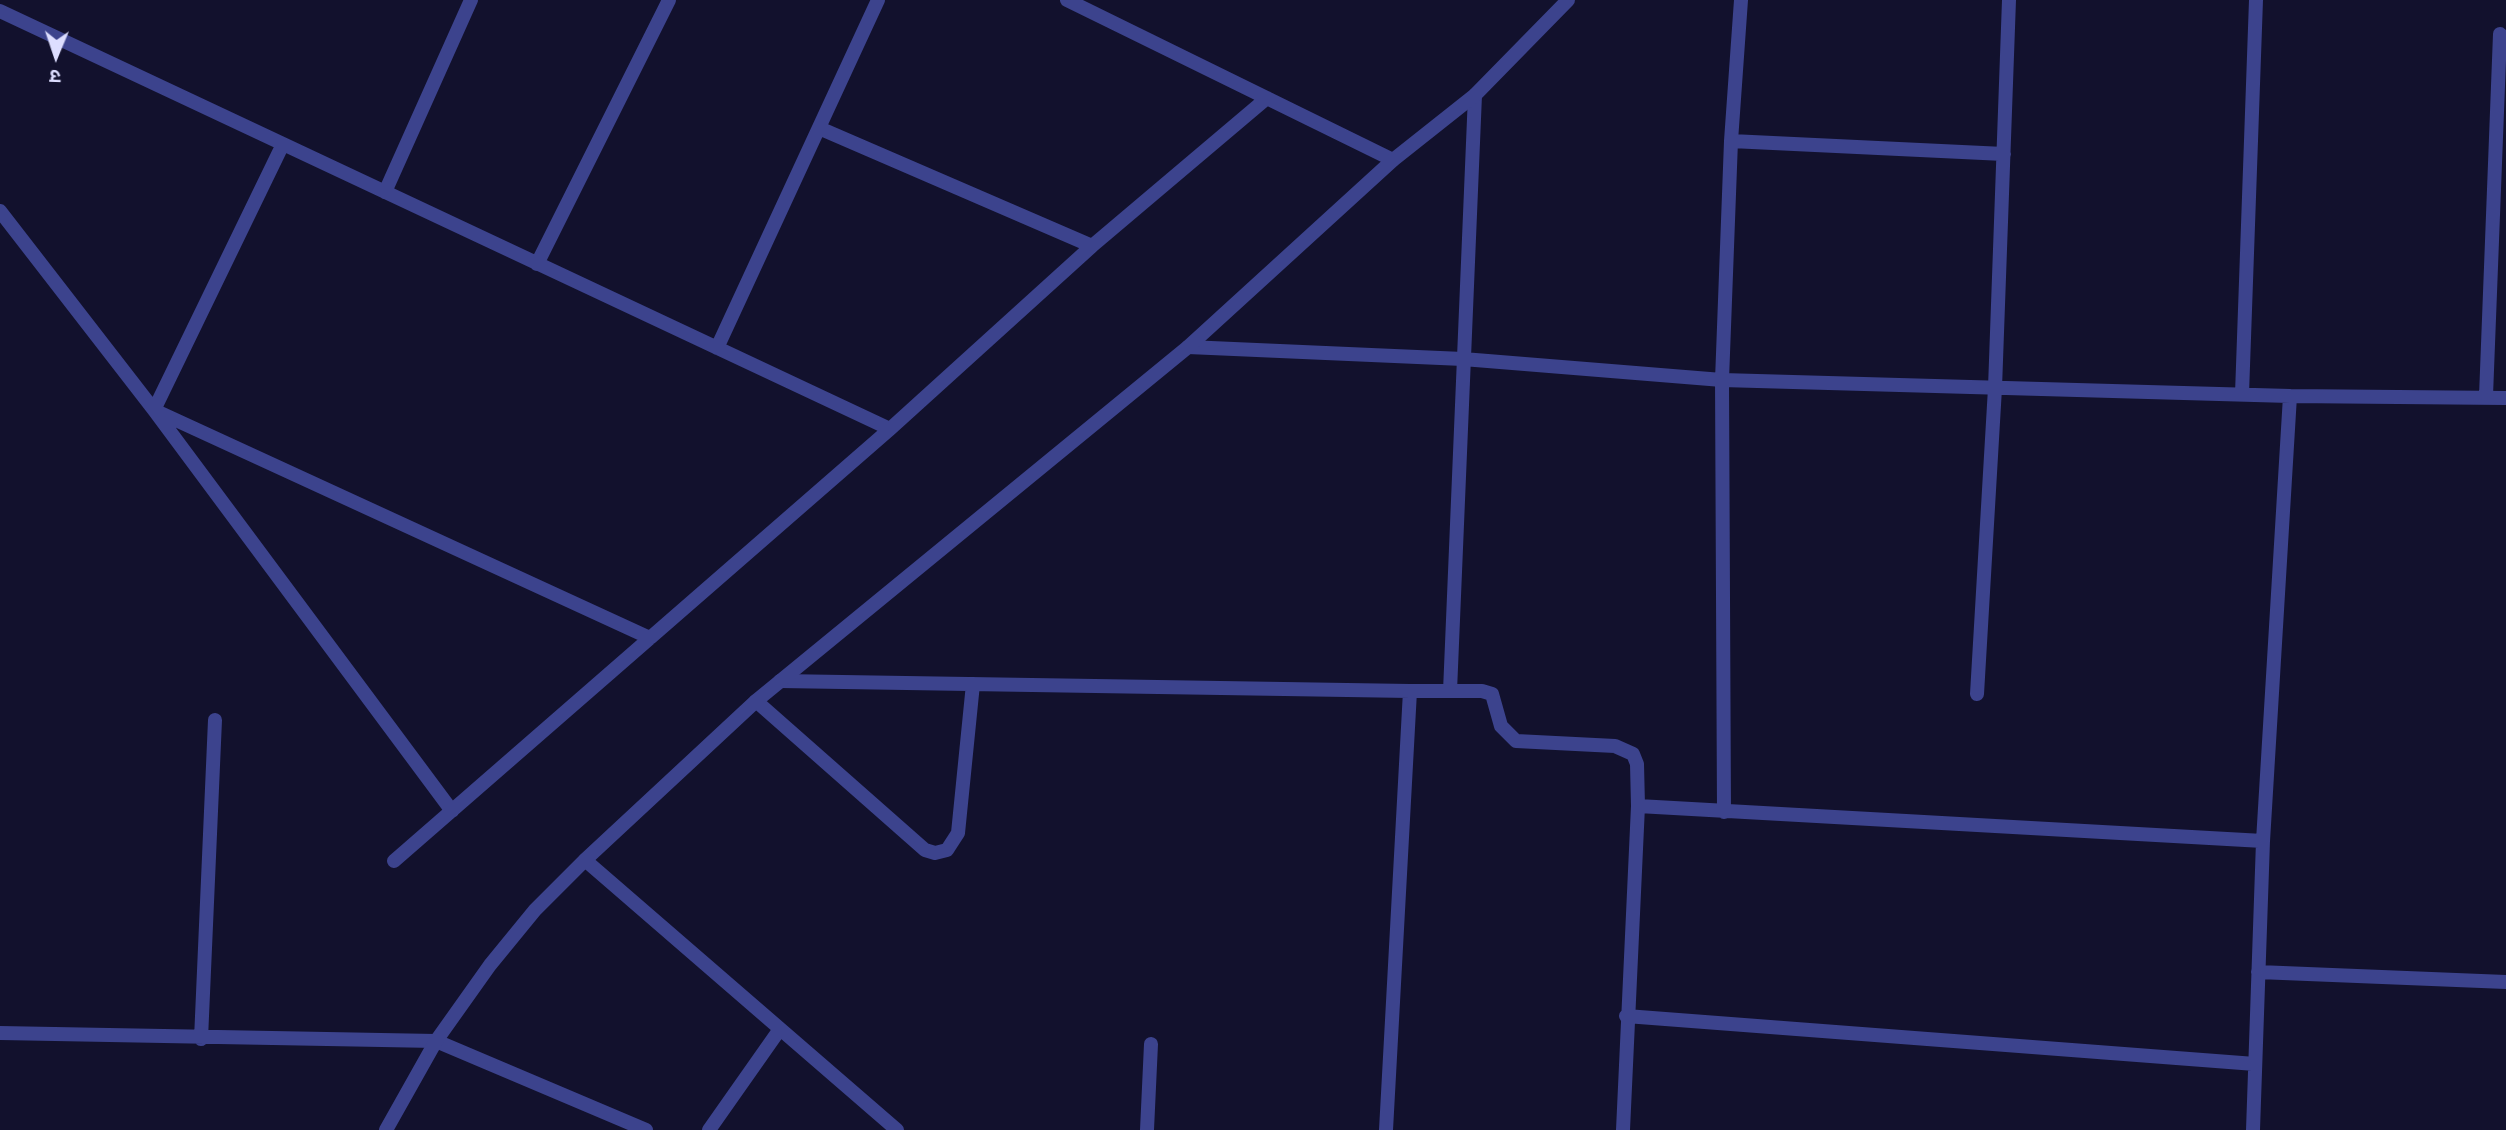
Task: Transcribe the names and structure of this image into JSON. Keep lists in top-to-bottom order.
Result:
{
  "north": "bottom"
}
